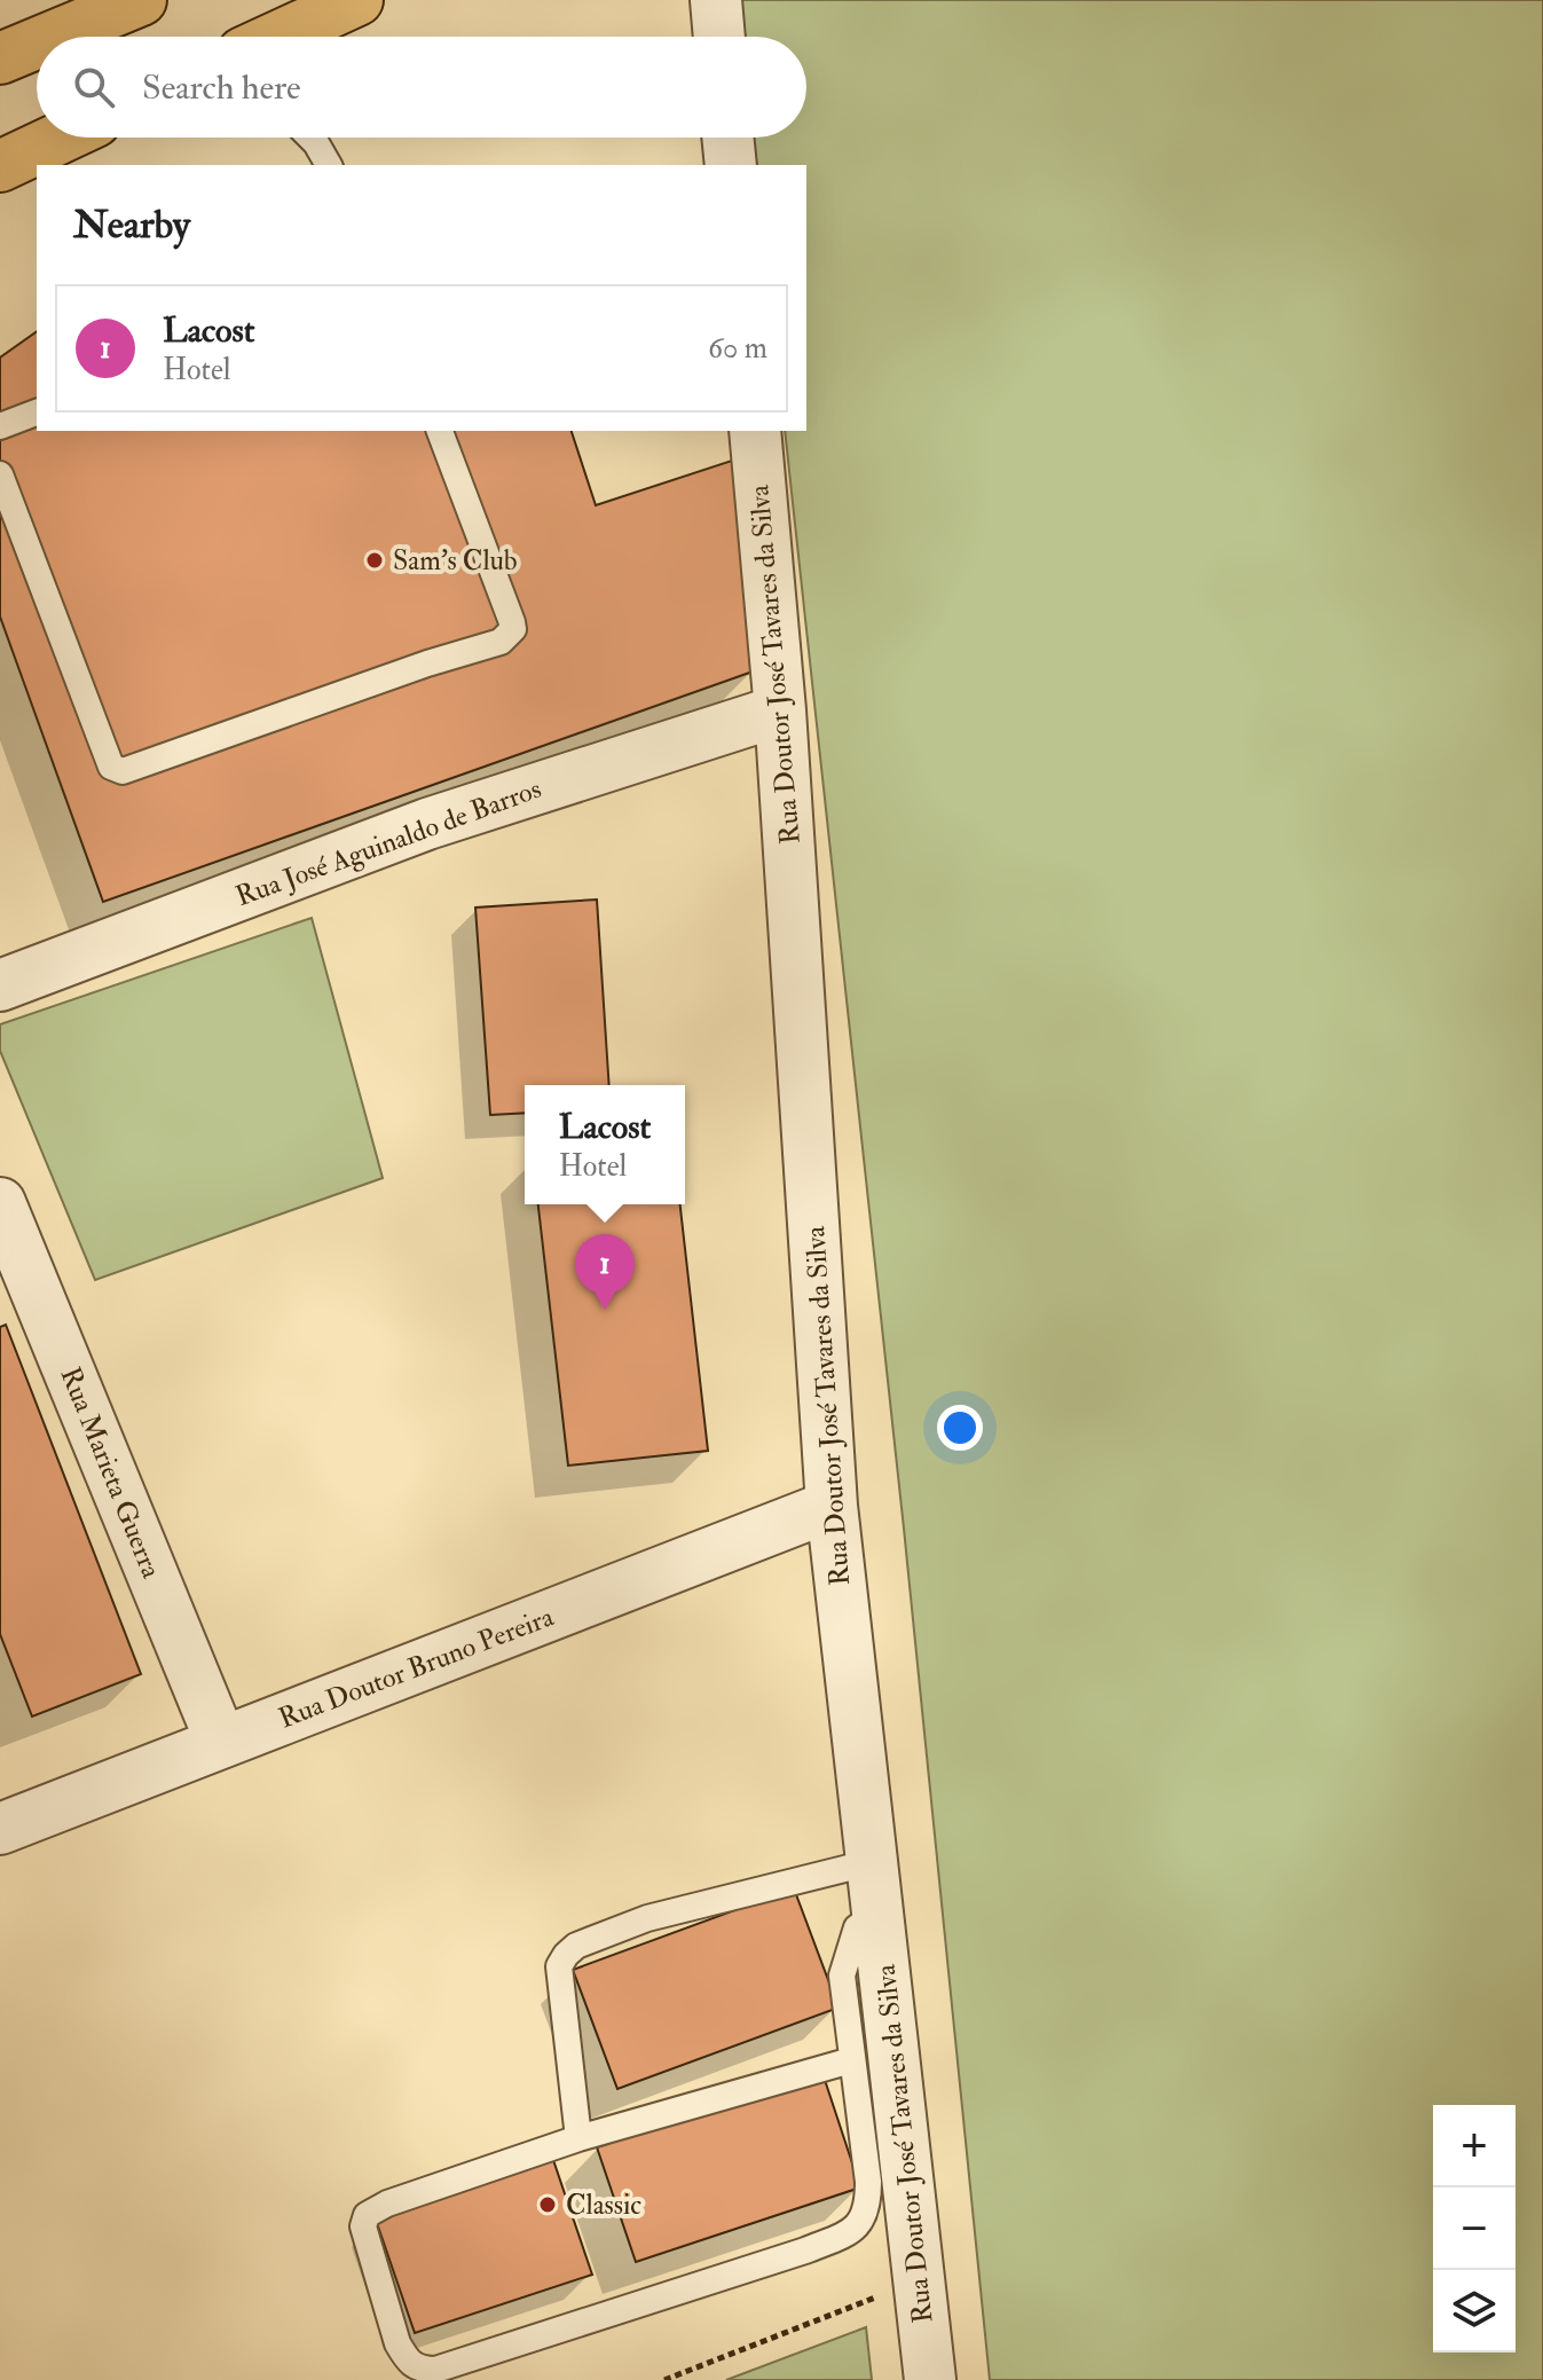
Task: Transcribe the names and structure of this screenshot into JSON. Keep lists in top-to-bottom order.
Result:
{
  "streets": {
    "street": [
      "Rua Doutor José Tavares da Silva",
      "Rua José Aguinaldo de Barros",
      "Rua Marieta Guerra",
      "Rua Doutor Bruno Pereira"
    ]
  },
  "crossings": [
    ["Rua Doutor José Tavares da Silva", "Rua José Aguinaldo de Barros"],
    ["Rua Doutor José Tavares da Silva", "Rua Doutor Bruno Pereira"],
    ["Rua Marieta Guerra", "Rua Doutor Bruno Pereira"]
  ],
  "places": ["Sam's Club", "Classic"],
  "page": {
    "search": "Search here",
    "heading": "Nearby",
    "list": [
      {
        "mark": "1",
        "name": "Lacost",
        "note": "Hotel",
        "value": "60 m"
      }
    ],
    "popup": ["Lacost", "Hotel"],
    "pins": "1",
    "map_buttons": ["+", "−"]
  }
}
